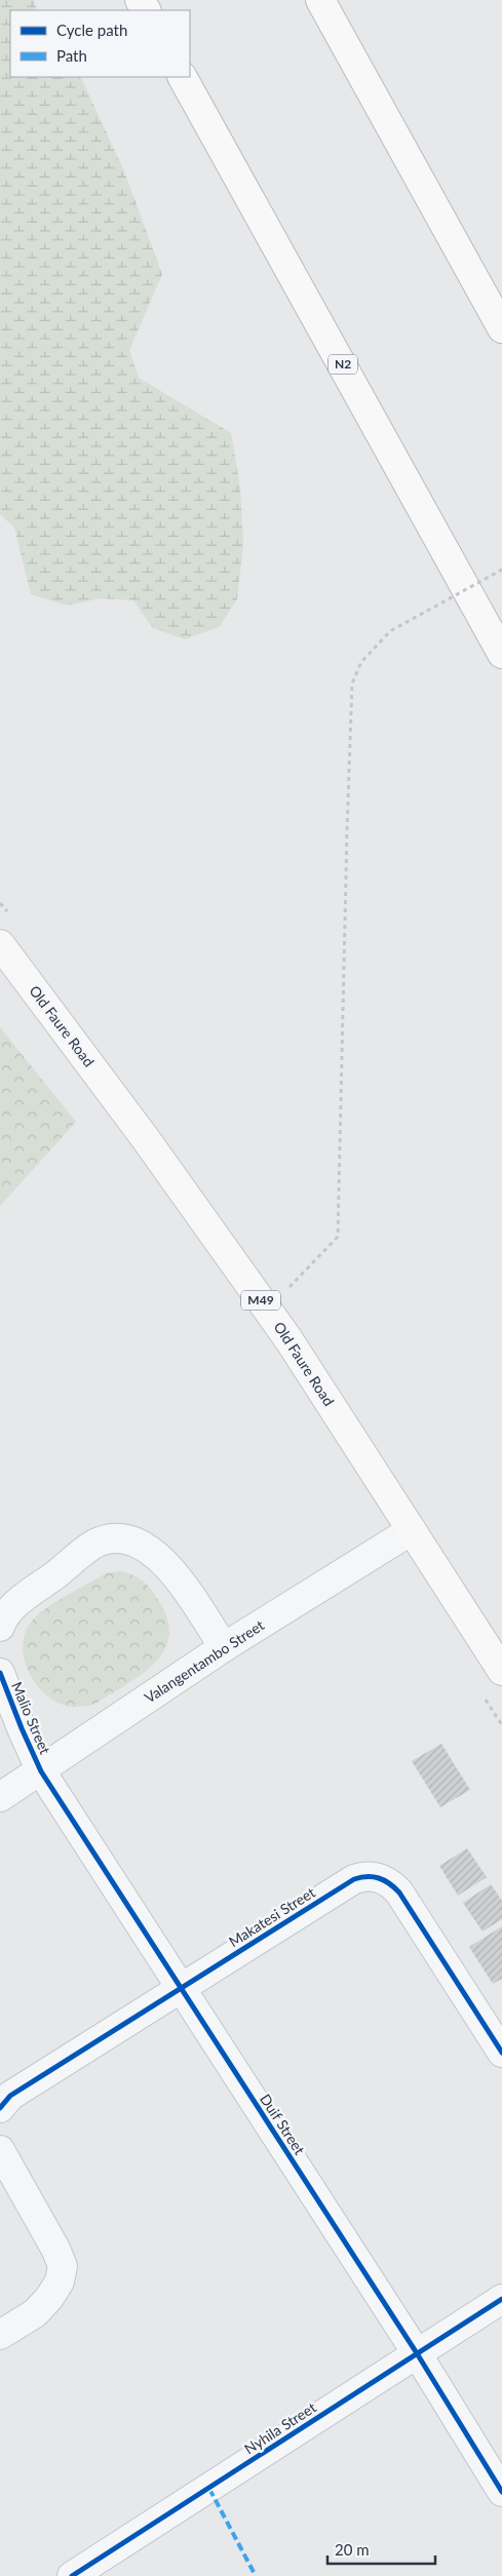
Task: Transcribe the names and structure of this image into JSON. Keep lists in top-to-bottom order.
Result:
{
  "streets": {
    "main road": ["N2", "Old Faure Road", "M49"],
    "street": [
      "Valangentambo Street",
      "Malio Street",
      "Makatesi Street",
      "Duif Street",
      "Nyhila Street"
    ]
  },
  "crossings": [
    ["Old Faure Road", "Valangentambo Street"],
    ["Valangentambo Street", "Malio Street"],
    ["Valangentambo Street", "Duif Street"],
    ["Malio Street", "Duif Street"],
    ["Makatesi Street", "Duif Street"],
    ["Duif Street", "Nyhila Street"]
  ],
  "legend": ["Cycle path", "Path"],
  "scale_bar": "20 m"
}
